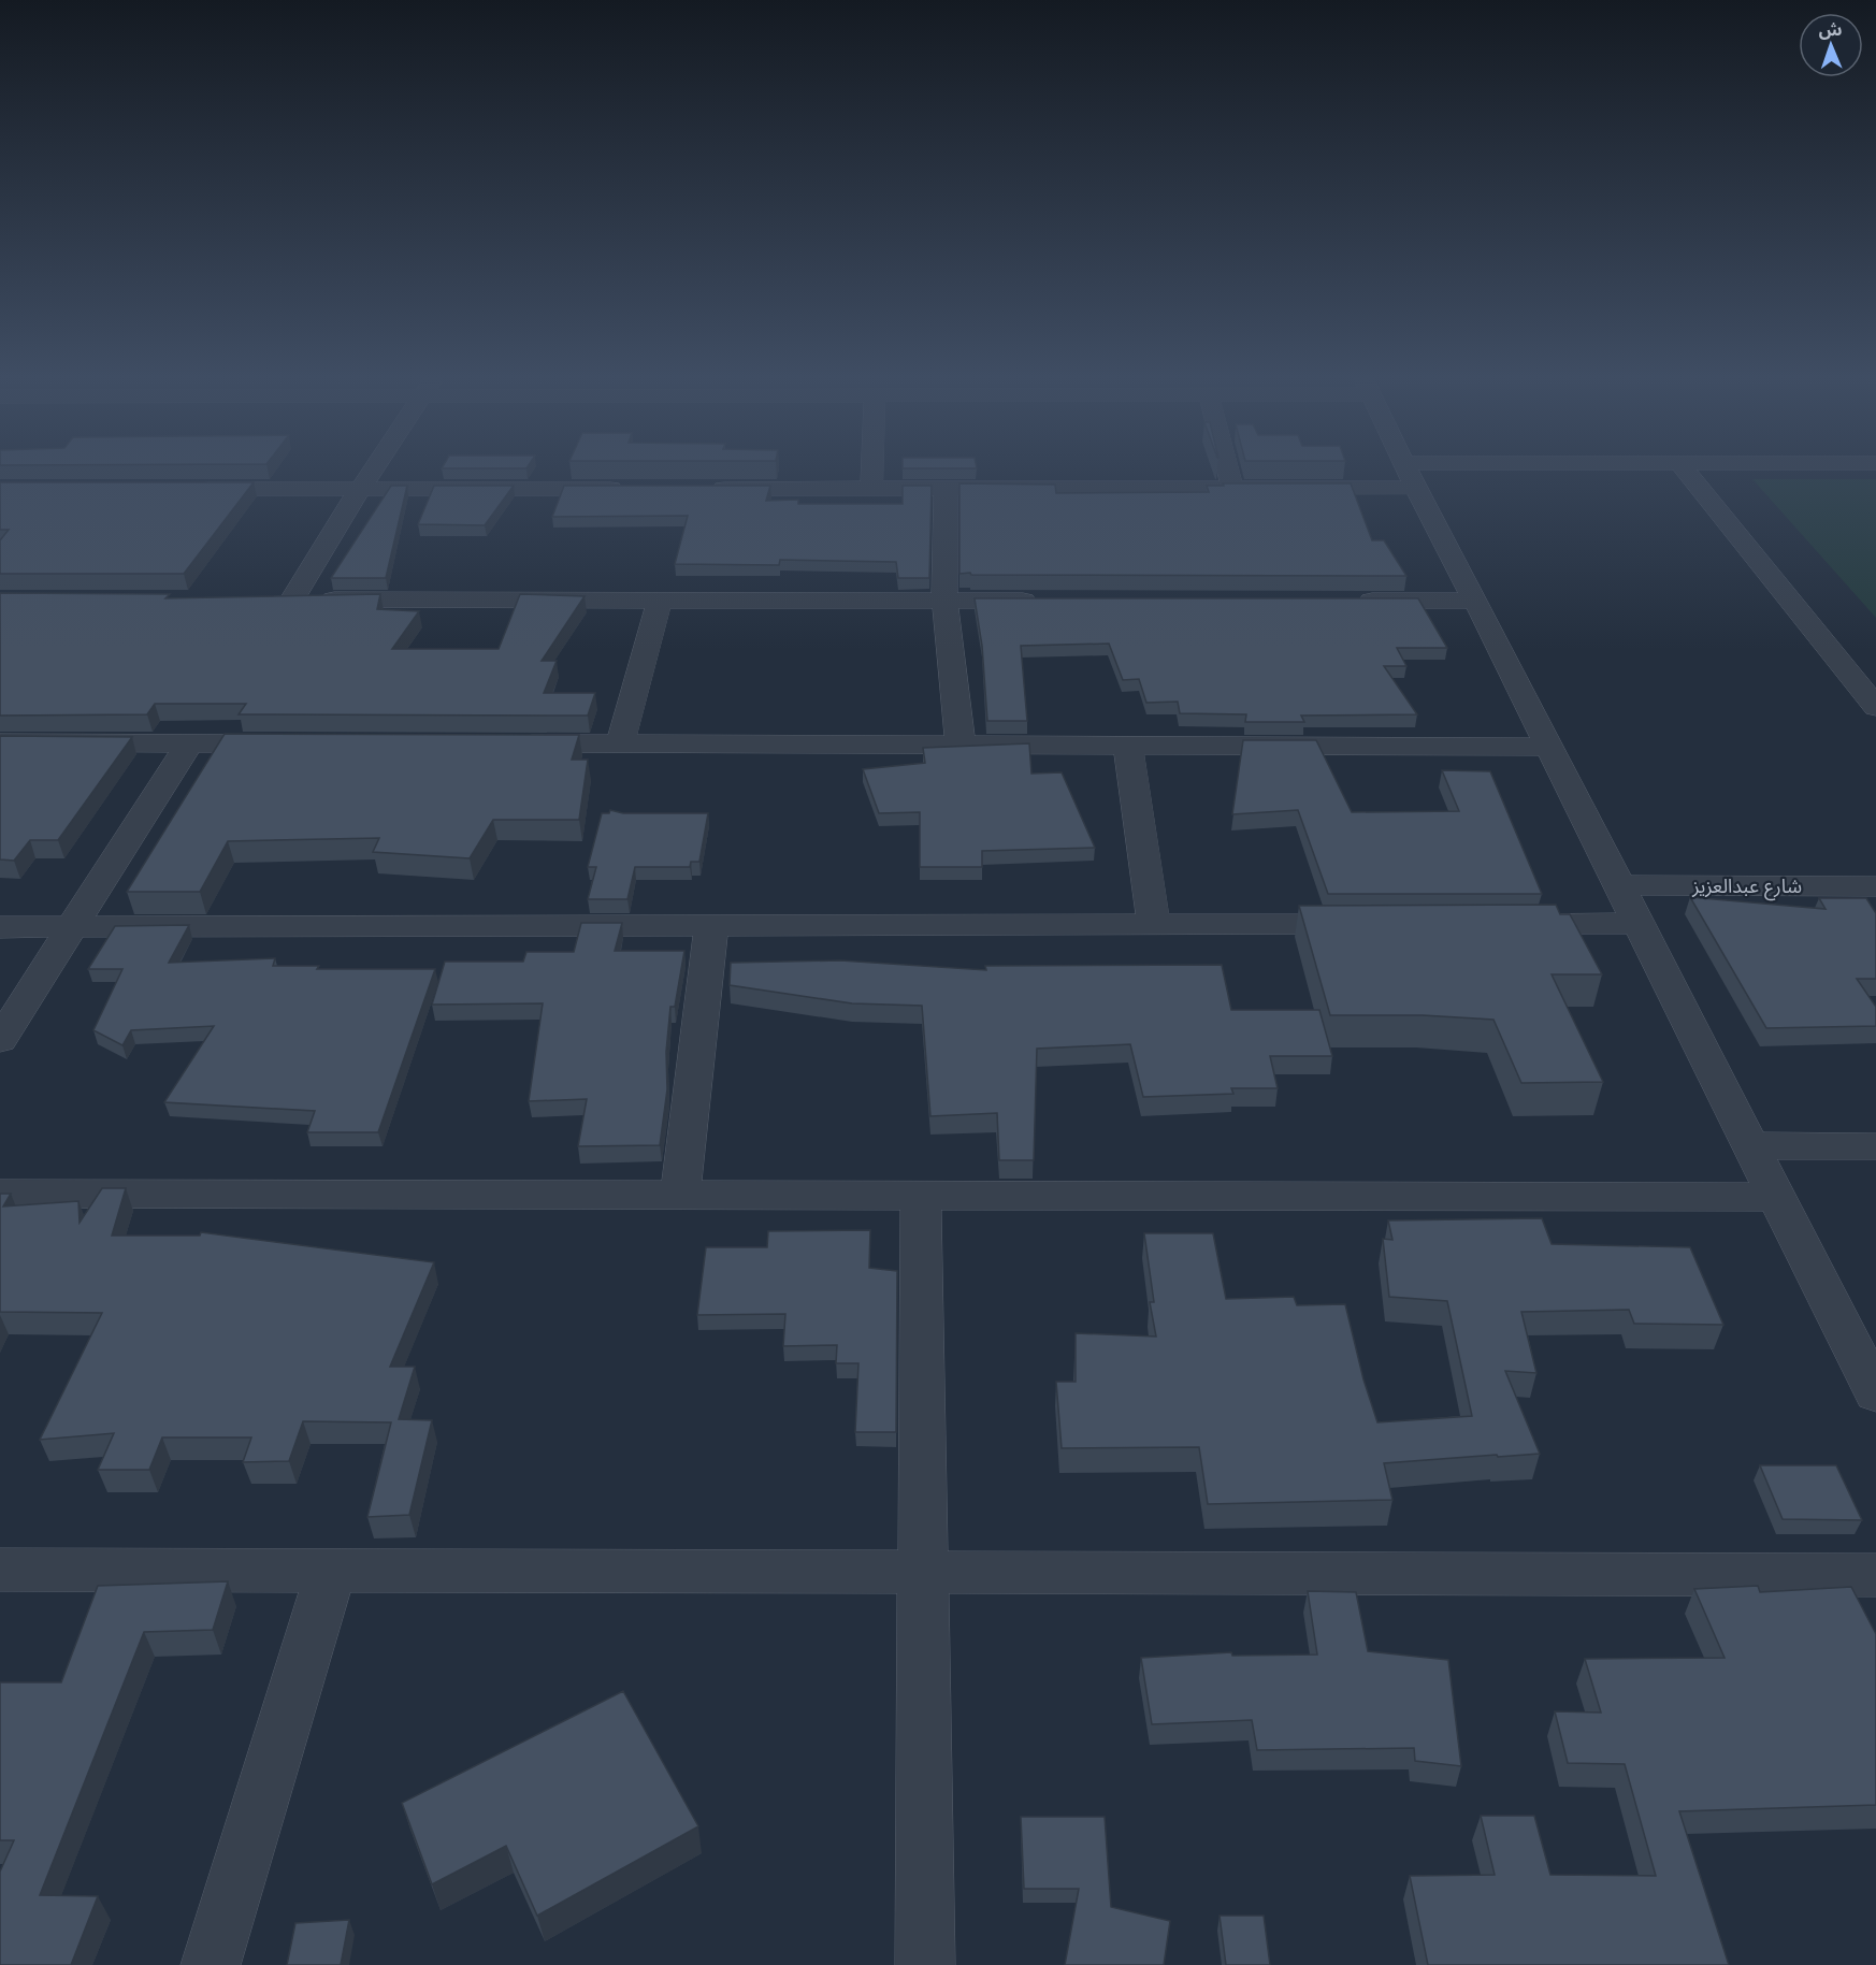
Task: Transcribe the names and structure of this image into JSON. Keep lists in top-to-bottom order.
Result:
{
  "streets": {
    "street": ["شارع عبدالعزيز"]
  },
  "north": "top"
}
